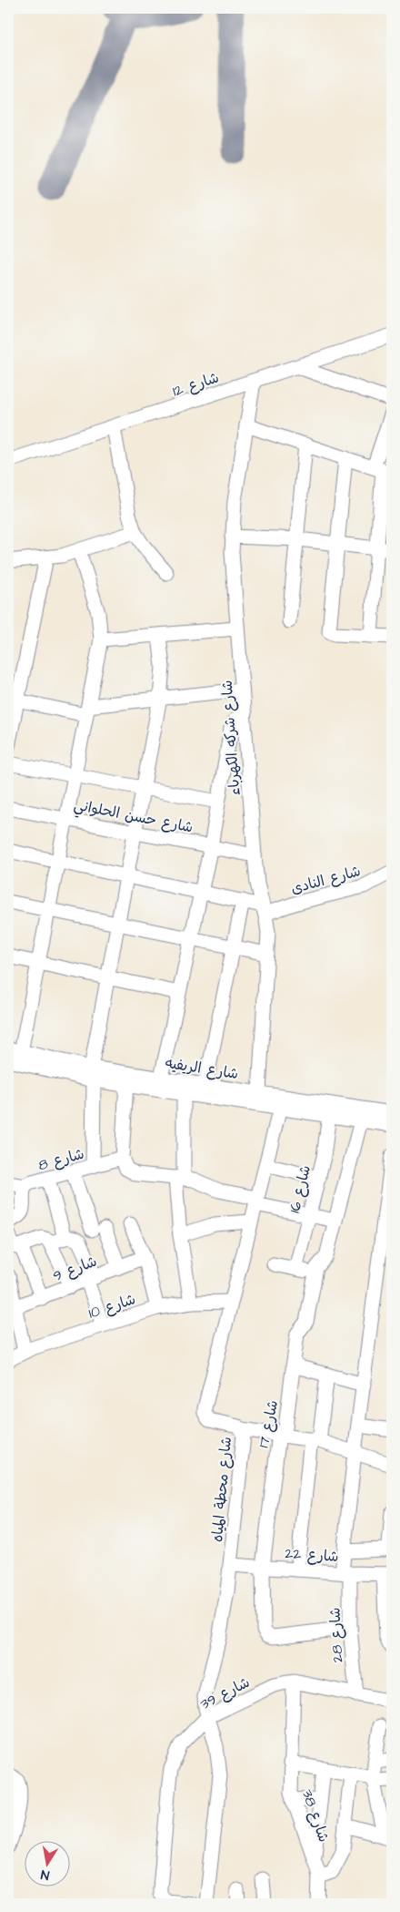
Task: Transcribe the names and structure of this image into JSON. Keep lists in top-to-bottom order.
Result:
{
  "streets": {
    "street": [
      "شارع 12",
      "شارع شركه الكهرباء",
      "شارع حسن الحلواني",
      "شارع النادى",
      "شارع الريفيه",
      "شارع 8",
      "شارع 16",
      "شارع 9",
      "شارع 10",
      "شارع 17",
      "شارع محطة المياه",
      "شارع 22",
      "شارع 28",
      "شارع 39",
      "شارع 38"
    ]
  },
  "crossings": [
    ["شارع 12", "شارع شركه الكهرباء"],
    ["شارع شركه الكهرباء", "شارع حسن الحلواني"],
    ["شارع شركه الكهرباء", "شارع النادى"],
    ["شارع شركه الكهرباء", "شارع الريفيه"],
    ["شارع الريفيه", "شارع 16"],
    ["شارع الريفيه", "شارع 17"],
    ["شارع الريفيه", "شارع محطة المياه"],
    ["شارع 10", "شارع محطة المياه"],
    ["شارع 17", "شارع 22"],
    ["شارع 17", "شارع 28"],
    ["شارع محطة المياه", "شارع 22"],
    ["شارع محطة المياه", "شارع 39"],
    ["شارع 22", "شارع 28"],
    ["شارع 28", "شارع 39"],
    ["شارع 39", "شارع 38"]
  ],
  "north": "bottom"
}
